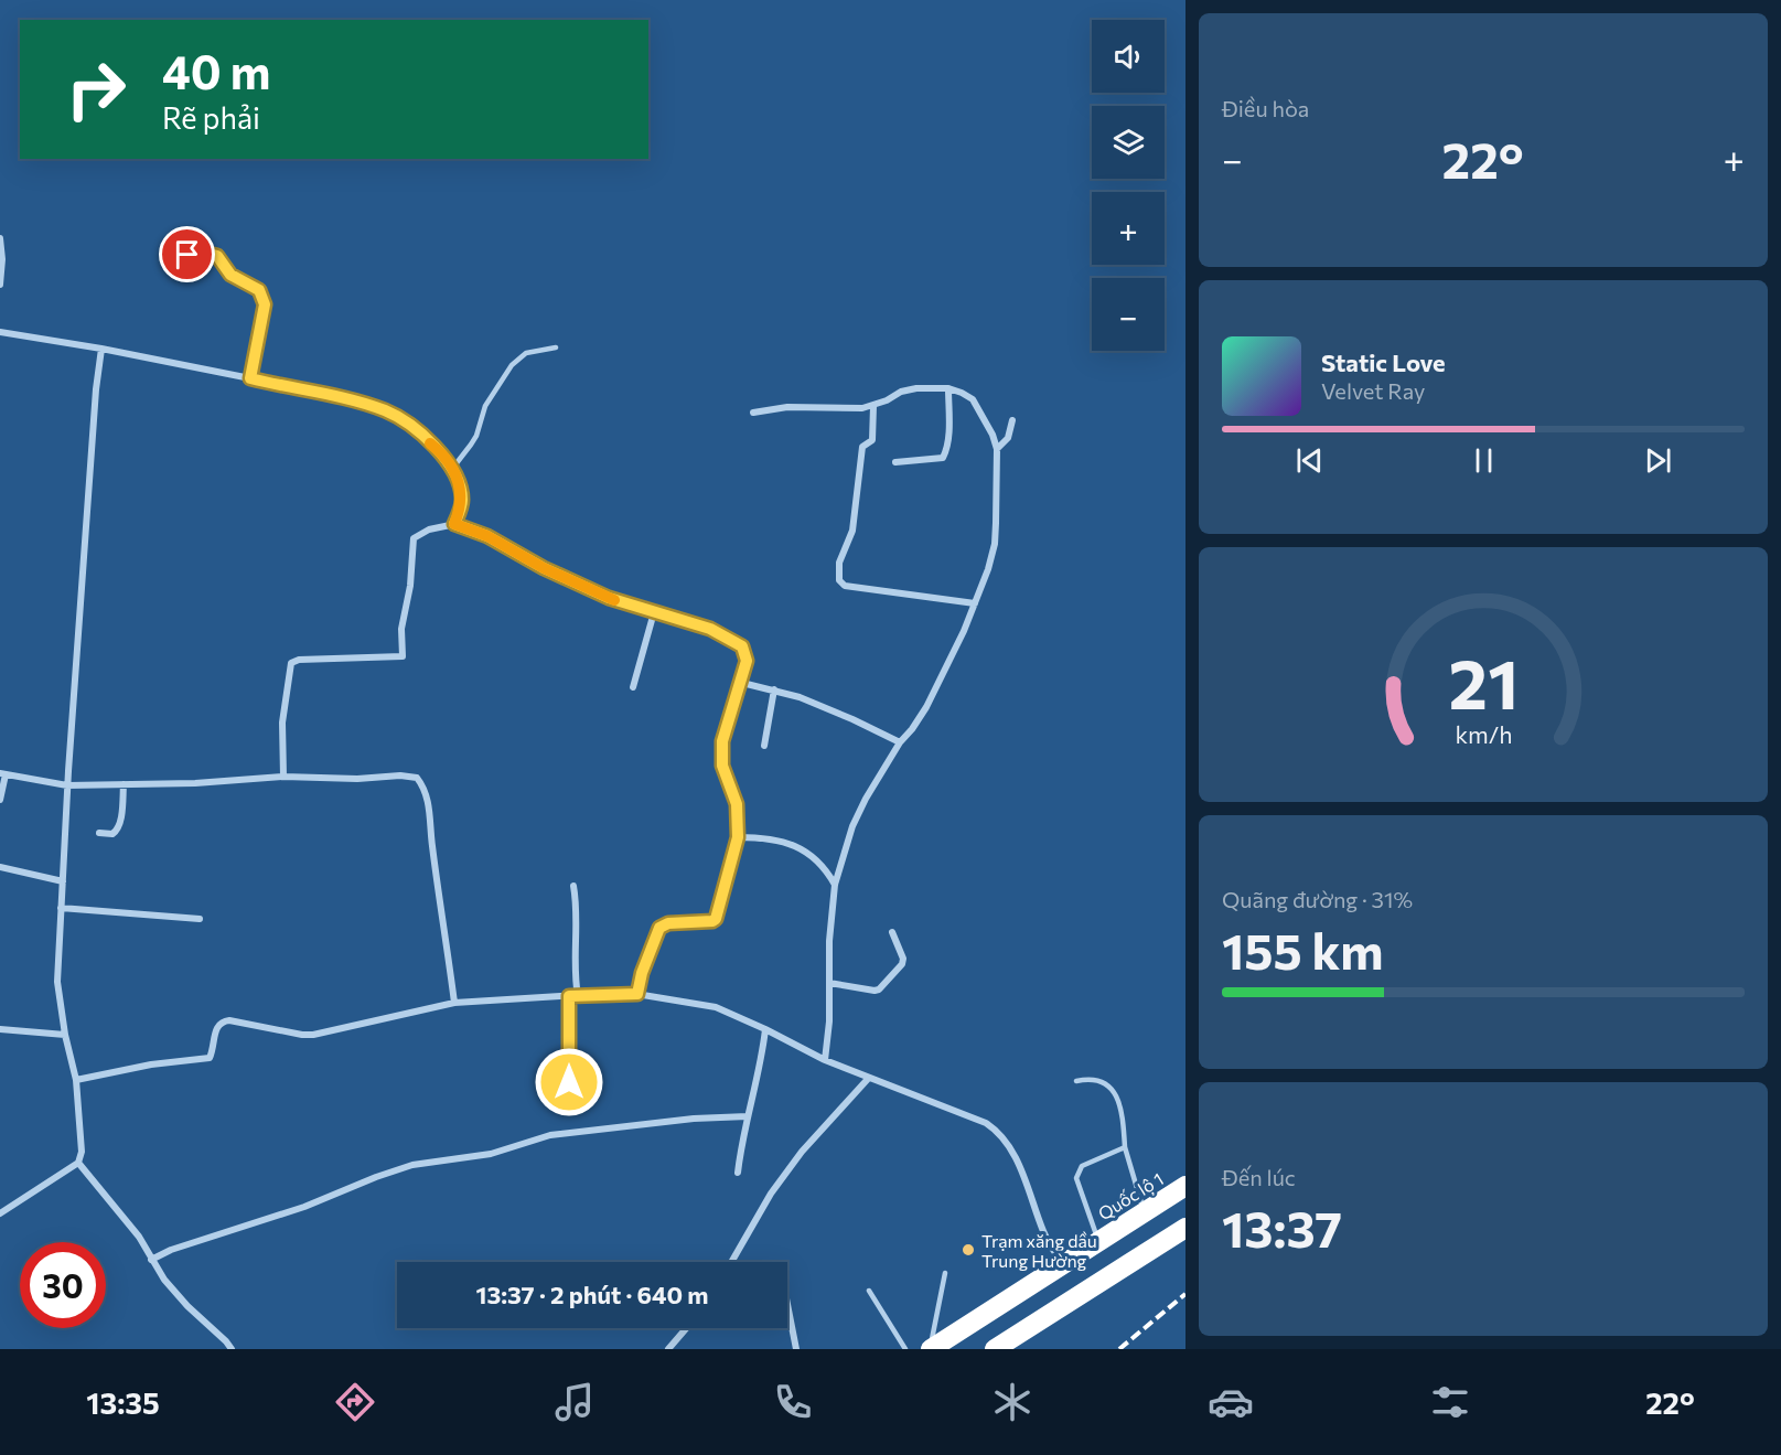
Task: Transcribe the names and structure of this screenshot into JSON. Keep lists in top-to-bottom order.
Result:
{
  "streets": {
    "highway": ["Quốc lộ 1"]
  },
  "places": ["Trạm xăng dầu Trung Hường"],
  "page": {
    "tile": [
      "Điều hòa",
      ["Quãng đường · 31%", "155 km"],
      ["Đến lúc", "13:37"]
    ],
    "map_buttons": ["+", "−"],
    "turn": ["40 m", "Rẽ phải"],
    "heat": ["−", "22°", "+"],
    "song": ["Static Love", "Velvet Ray"],
    "limit": "30",
    "trip": "13:37 · 2 phút · 640 m",
    "tabs": ["13:35", "22°"],
    "gauge": ["21", "km/h"]
  }
}
